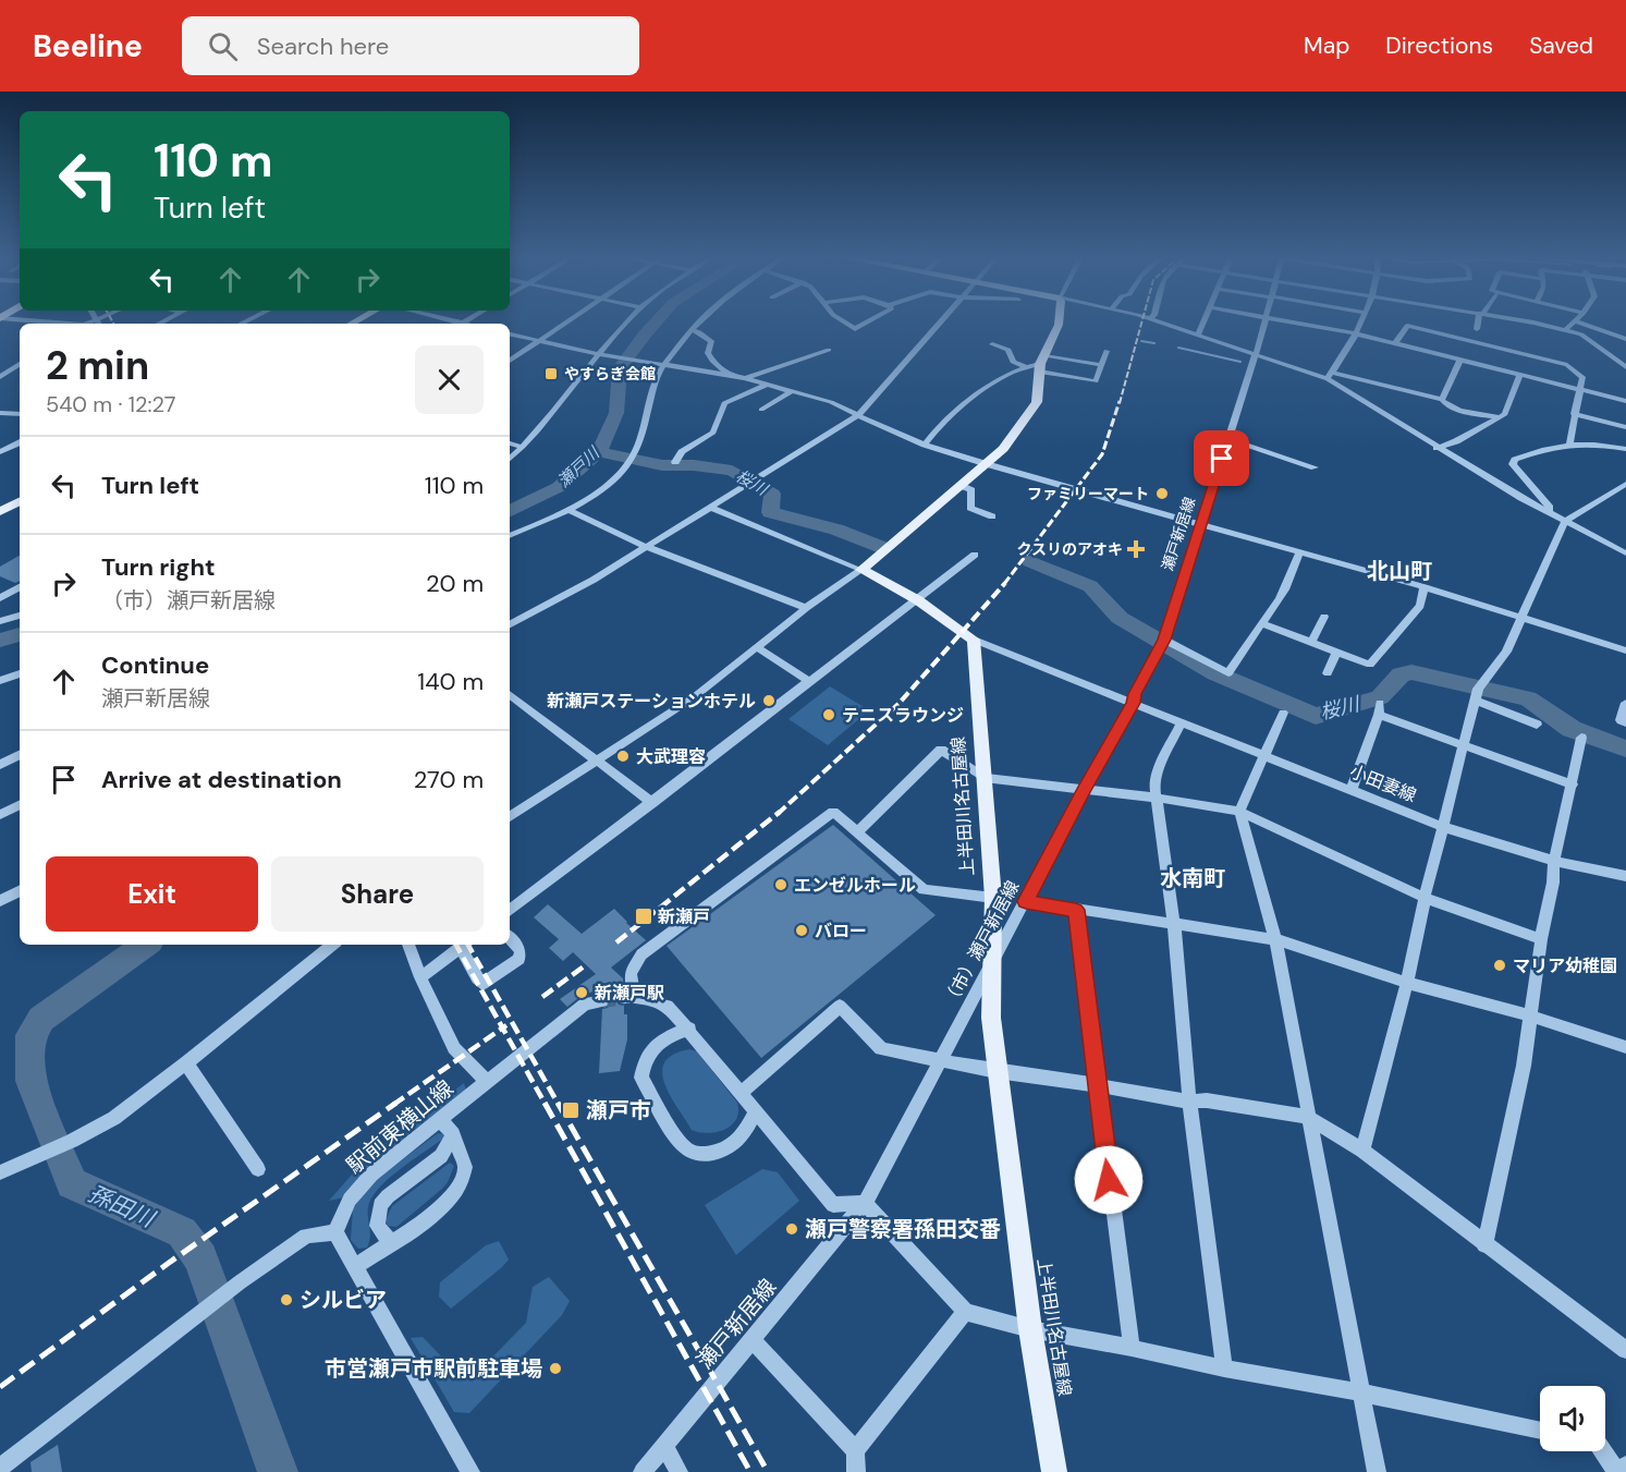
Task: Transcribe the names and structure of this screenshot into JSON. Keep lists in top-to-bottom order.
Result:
{
  "streets": {
    "main road": ["上半田川名古屋線"],
    "street": [
      "瀬戸新居線",
      "小田妻線",
      "（市）瀬戸新居線",
      "駅前東横山線"
    ]
  },
  "crossings": [
    ["瀬戸新居線", "小田妻線"],
    ["瀬戸新居線", "（市）瀬戸新居線"],
    ["小田妻線", "上半田川名古屋線"],
    ["小田妻線", "（市）瀬戸新居線"],
    ["上半田川名古屋線", "（市）瀬戸新居線"]
  ],
  "districts": ["北山町", "水南町"],
  "water": ["瀬戸川", "桜川", "孫田川"],
  "places": {
    "transit": ["やすらぎ会館", "新瀬戸", "瀬戸市"],
    "other": [
      "ファミリーマート",
      "新瀬戸ステーションホテル",
      "テニスラウンジ",
      "大武理容",
      "エンゼルホール",
      "バロー",
      "マリア幼稚園",
      "新瀬戸駅",
      "瀬戸警察署孫田交番",
      "シルビア",
      "市営瀬戸市駅前駐車場"
    ],
    "health": ["クスリのアオキ"]
  },
  "page": {
    "header": "Beeline",
    "search": "Search here",
    "nav": ["Map", "Directions", "Saved"],
    "turn": ["110 m", "Turn left"],
    "heading": ["2 min", "540 m · 12:27"],
    "list": [
      {
        "name": "Turn left",
        "value": "110 m"
      },
      {
        "name": "Turn right",
        "note": "（市）瀬戸新居線",
        "value": "20 m"
      },
      {
        "name": "Continue",
        "note": "瀬戸新居線",
        "value": "140 m"
      },
      {
        "name": "Arrive at destination",
        "value": "270 m"
      }
    ],
    "buttons": ["Exit", "Share"]
  }
}
